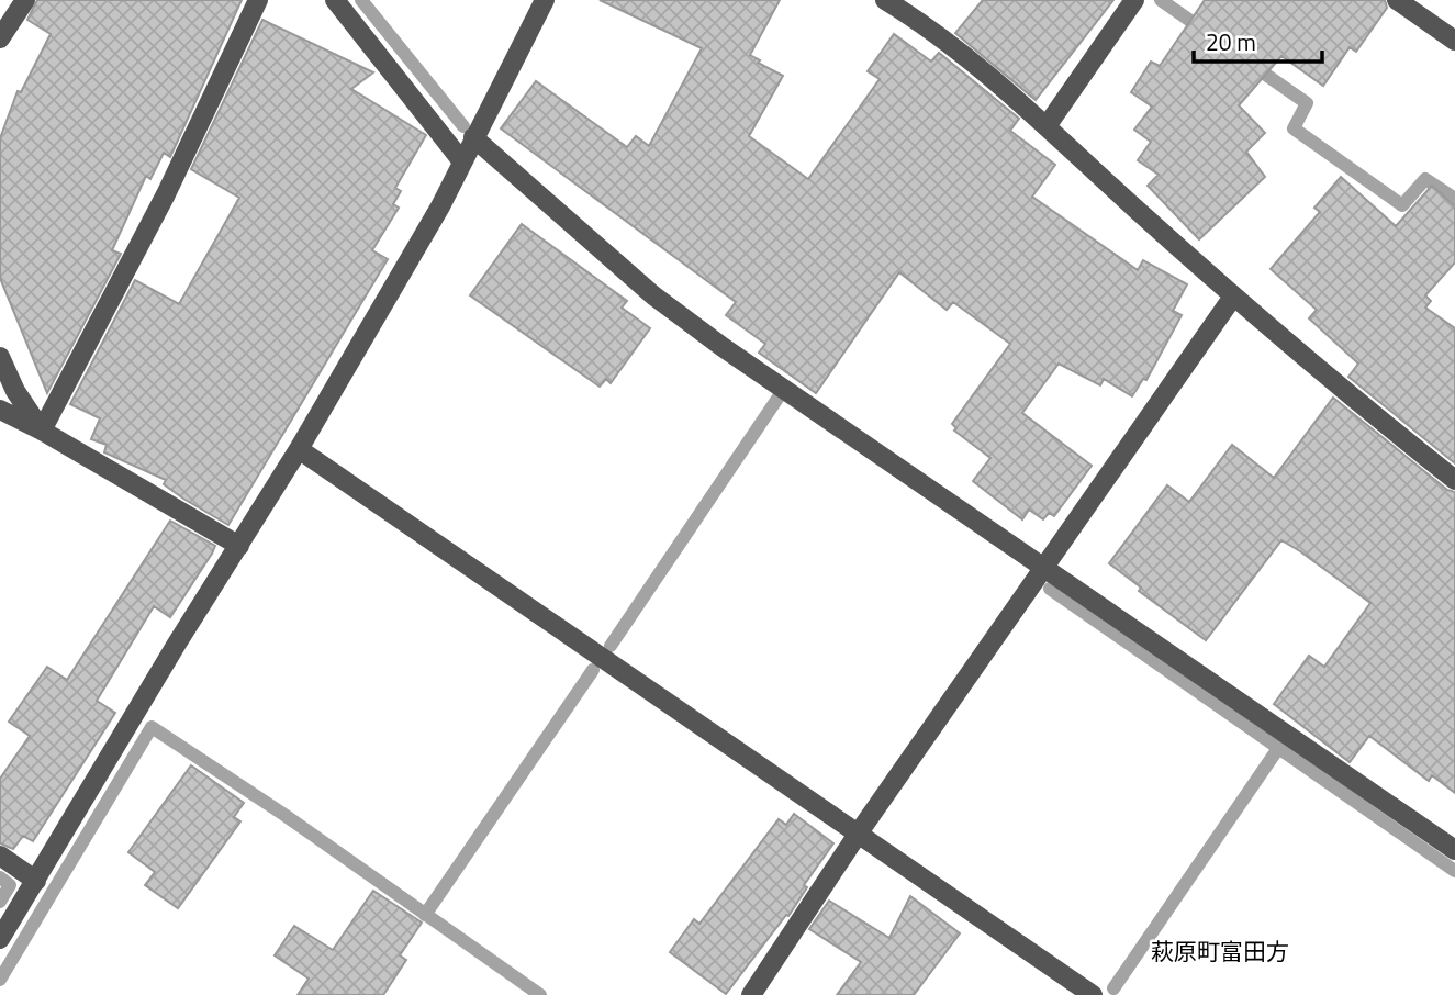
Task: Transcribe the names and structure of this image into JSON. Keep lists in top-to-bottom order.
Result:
{
  "districts": ["萩原町富田方"],
  "scale_bar": "20 m"
}
